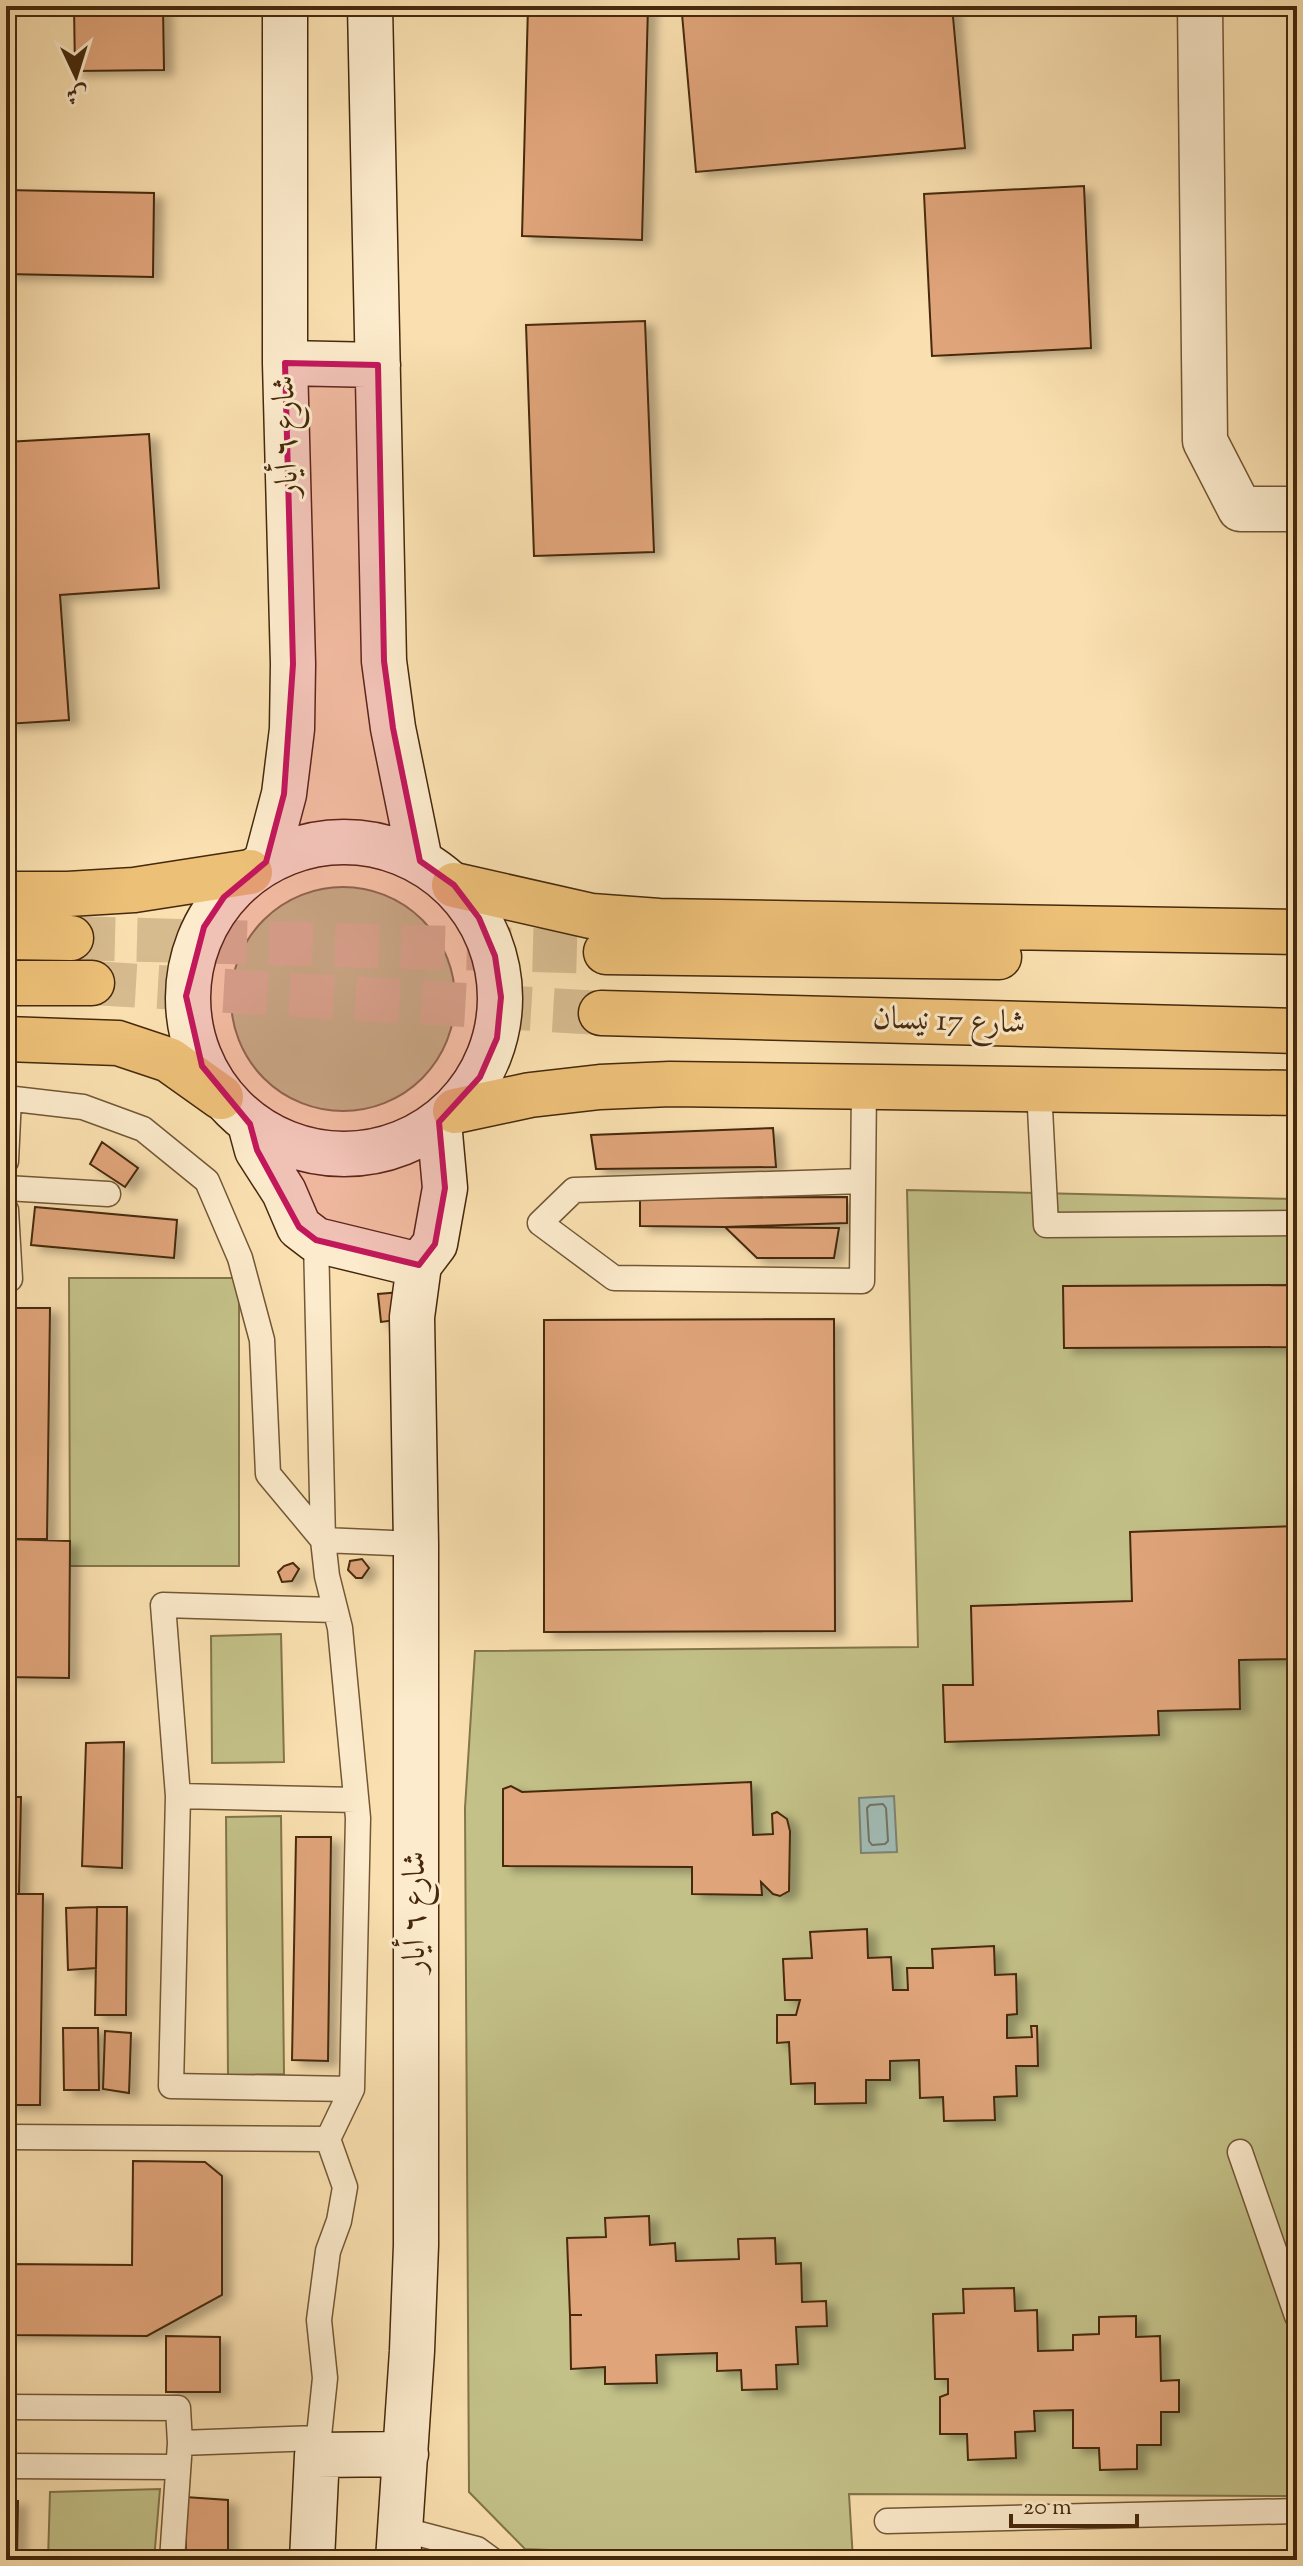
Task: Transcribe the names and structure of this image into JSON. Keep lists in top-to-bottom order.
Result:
{
  "streets": {
    "main road": ["شارع ٦ أيار", "شارع 17 نيسان"]
  },
  "scale_bar": "20 m",
  "north": "bottom"
}
